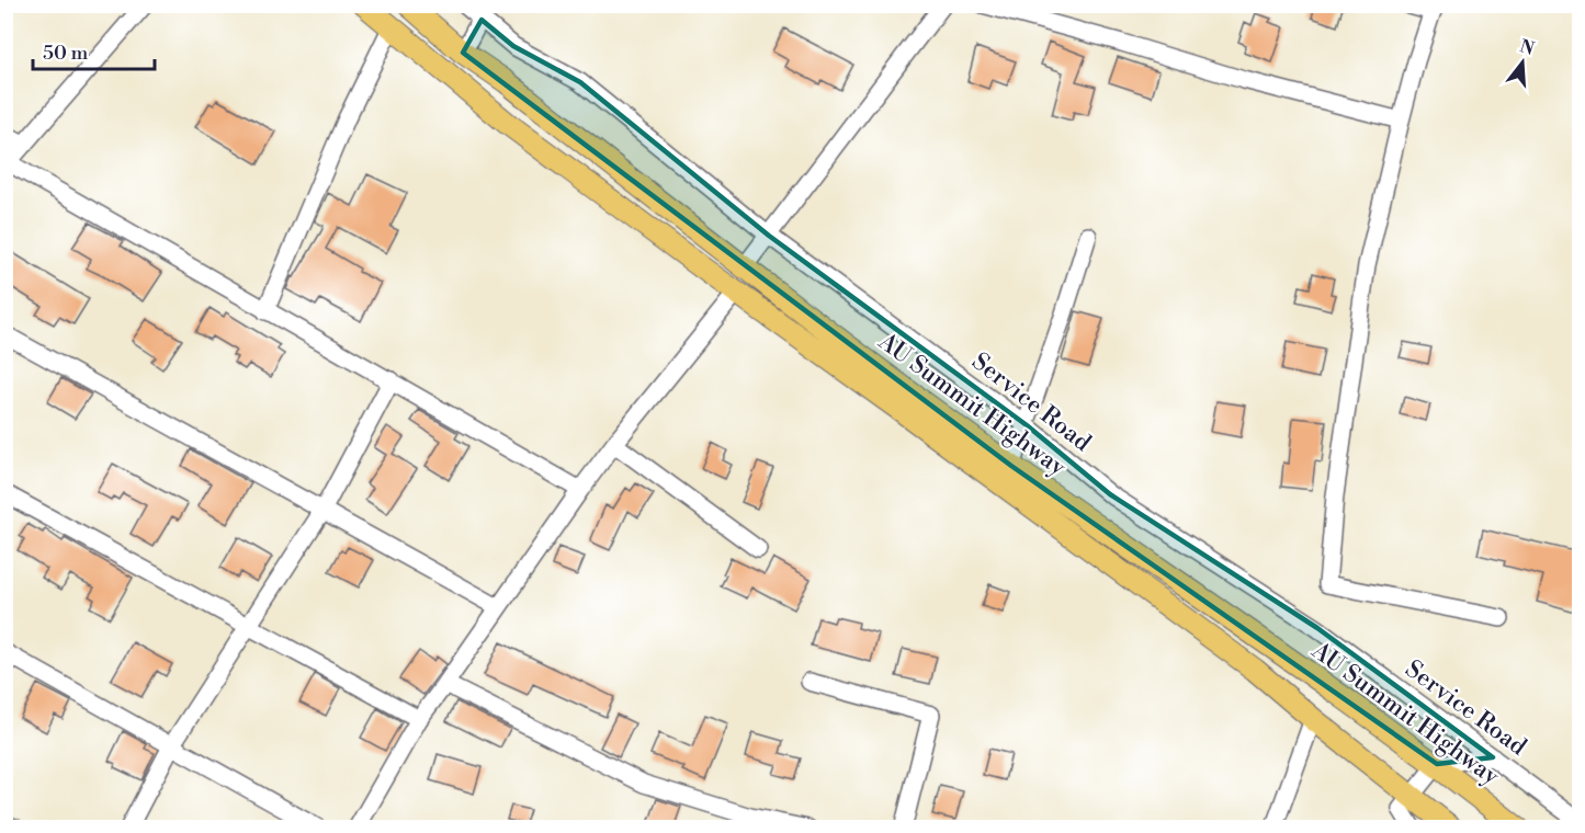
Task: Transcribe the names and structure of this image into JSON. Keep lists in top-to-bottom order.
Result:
{
  "streets": {
    "main road": ["AU Summit Highway"],
    "street": ["Service Road"]
  },
  "scale_bar": "50 m",
  "north": "top"
}
